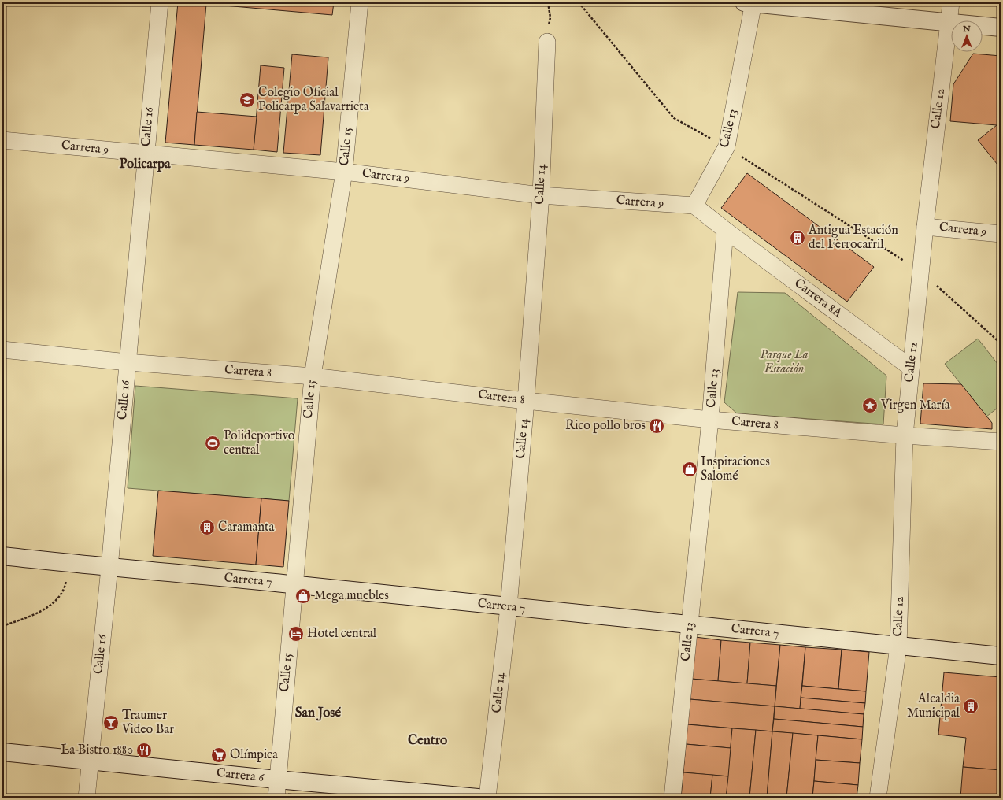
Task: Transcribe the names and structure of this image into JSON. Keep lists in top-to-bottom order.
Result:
{
  "streets": {
    "main road": ["Carrera 7", "Carrera 6"],
    "street": [
      "Calle 12",
      "Calle 16",
      "Calle 13",
      "Calle 15",
      "Carrera 9",
      "Calle 14",
      "Carrera 8A",
      "Carrera 8"
    ]
  },
  "crossings": [
    ["Calle 12", "Carrera 9"],
    ["Calle 12", "Carrera 8A"],
    ["Calle 12", "Carrera 8"],
    ["Calle 12", "Carrera 7"],
    ["Calle 16", "Carrera 9"],
    ["Calle 16", "Carrera 8"],
    ["Calle 16", "Carrera 7"],
    ["Calle 16", "Carrera 6"],
    ["Calle 13", "Carrera 9"],
    ["Calle 13", "Carrera 8A"],
    ["Calle 13", "Carrera 8"],
    ["Calle 13", "Carrera 7"],
    ["Calle 15", "Carrera 9"],
    ["Calle 15", "Carrera 8"],
    ["Calle 15", "Carrera 7"],
    ["Calle 15", "Carrera 6"],
    ["Carrera 9", "Calle 14"],
    ["Calle 14", "Carrera 8"],
    ["Calle 14", "Carrera 7"]
  ],
  "districts": ["Policarpa", "San José", "Centro"],
  "parks": ["Parque La Estación"],
  "places": {
    "school or university": ["Colegio Oficial Policarpa Salavarrieta"],
    "building": ["Antigua Estación del Ferrocarril", "Caramanta", "Alcaldia Municipal"],
    "place": ["Virgen María"],
    "restaurant": ["Rico pollo bros", "La Bistro 1880"],
    "sports": ["Polideportivo central"],
    "shop": ["Inspiraciones Salomé", "Mega muebles"],
    "hotel": ["Hotel central"],
    "bar": ["Traumer Video Bar"],
    "supermarket": ["Olímpica"]
  },
  "north": "top"
}
